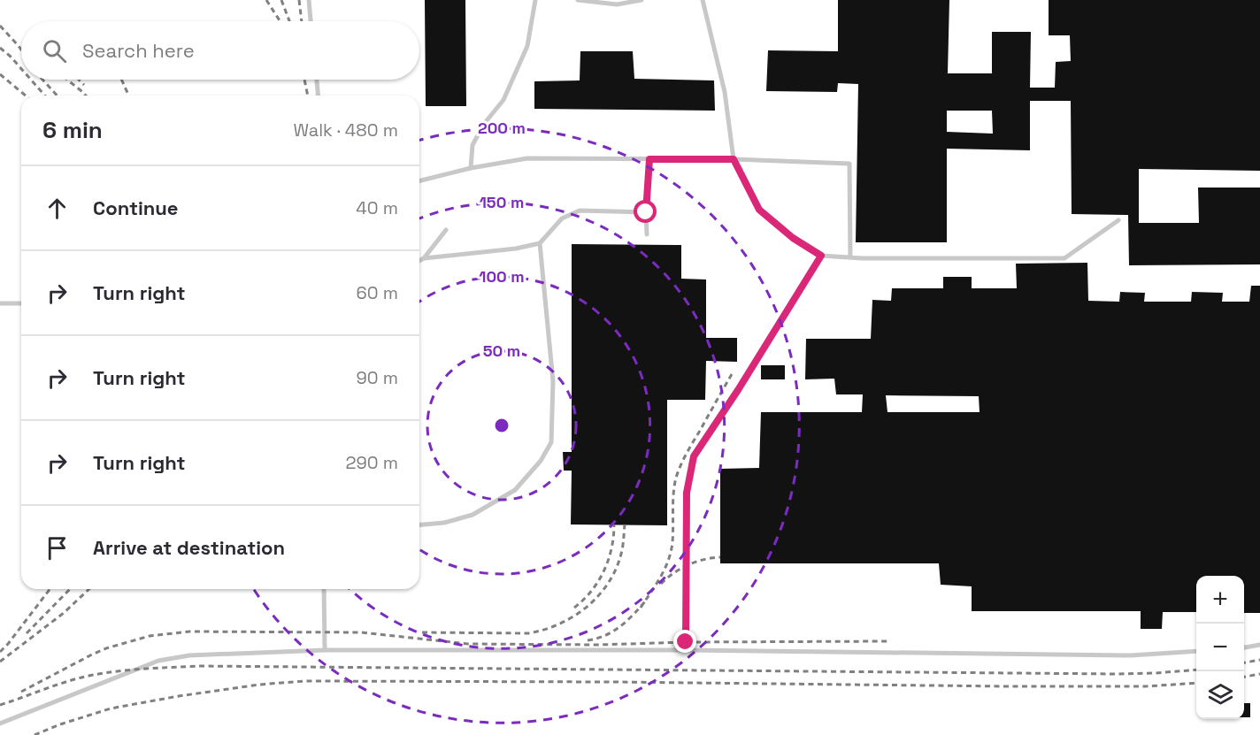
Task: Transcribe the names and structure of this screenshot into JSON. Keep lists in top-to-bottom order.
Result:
{
  "page": {
    "search": "Search here",
    "heading": ["6 min", "Walk · 480 m"],
    "list": [
      ["Continue", "40 m"],
      ["Turn right", "60 m"],
      ["Turn right", "90 m"],
      ["Turn right", "290 m"],
      "Arrive at destination"
    ],
    "map_buttons": ["+", "−"]
  },
  "rings": [
    "200 m",
    "150 m",
    "100 m",
    "50 m"
  ]
}
